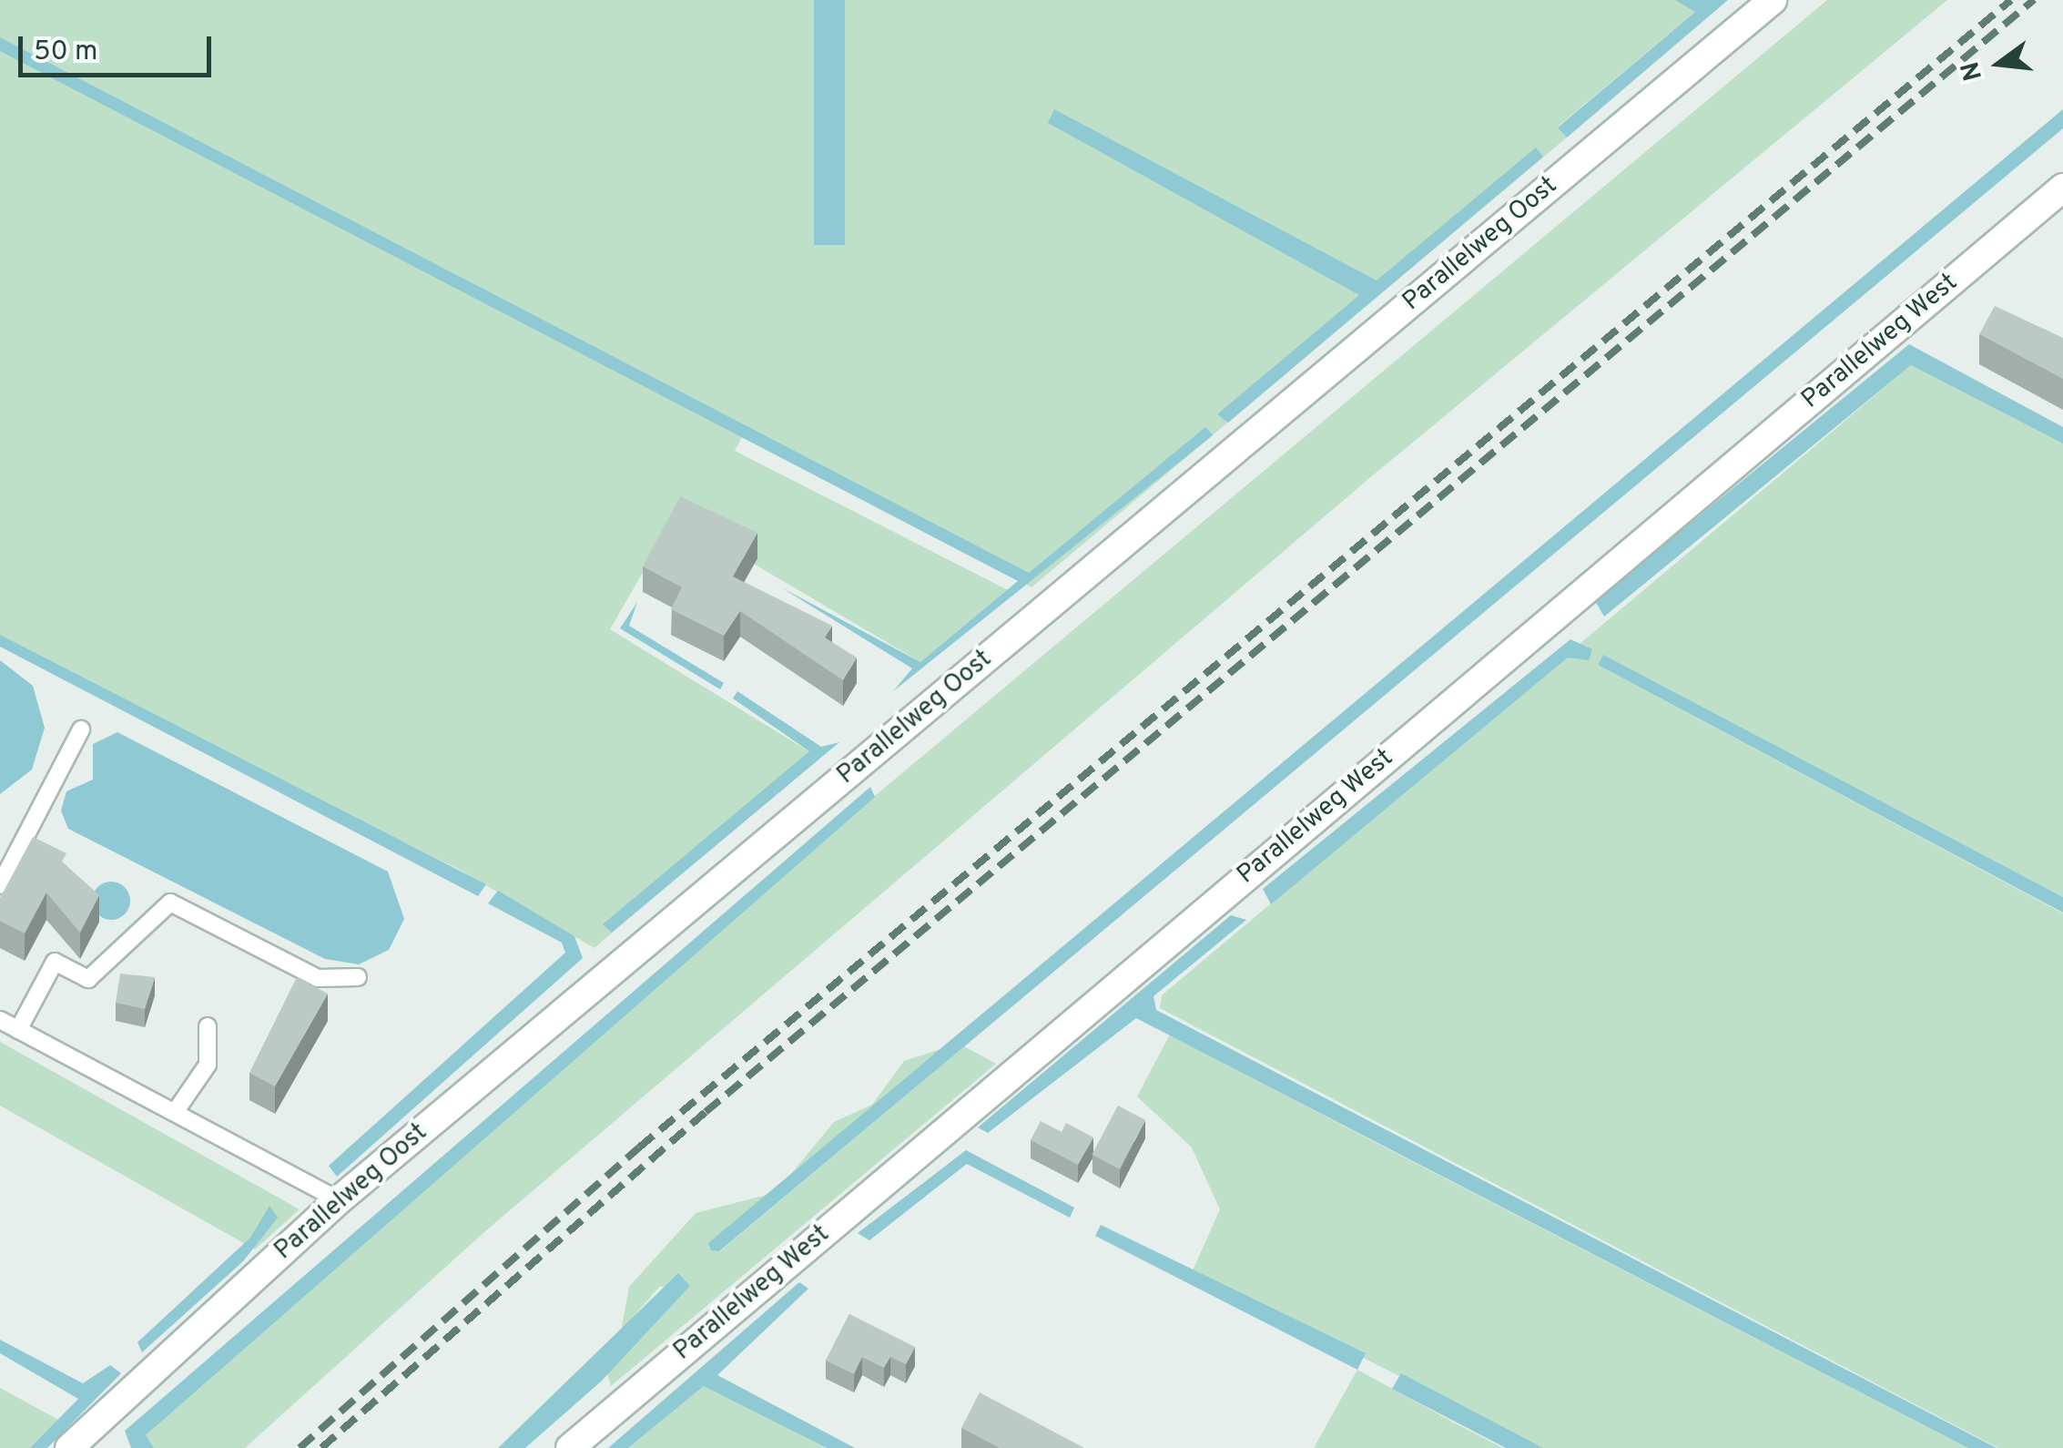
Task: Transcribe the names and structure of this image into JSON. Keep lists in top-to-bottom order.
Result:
{
  "streets": {
    "street": ["Parallelweg Oost", "Parallelweg West"]
  },
  "scale_bar": "50 m",
  "north": "left"
}
